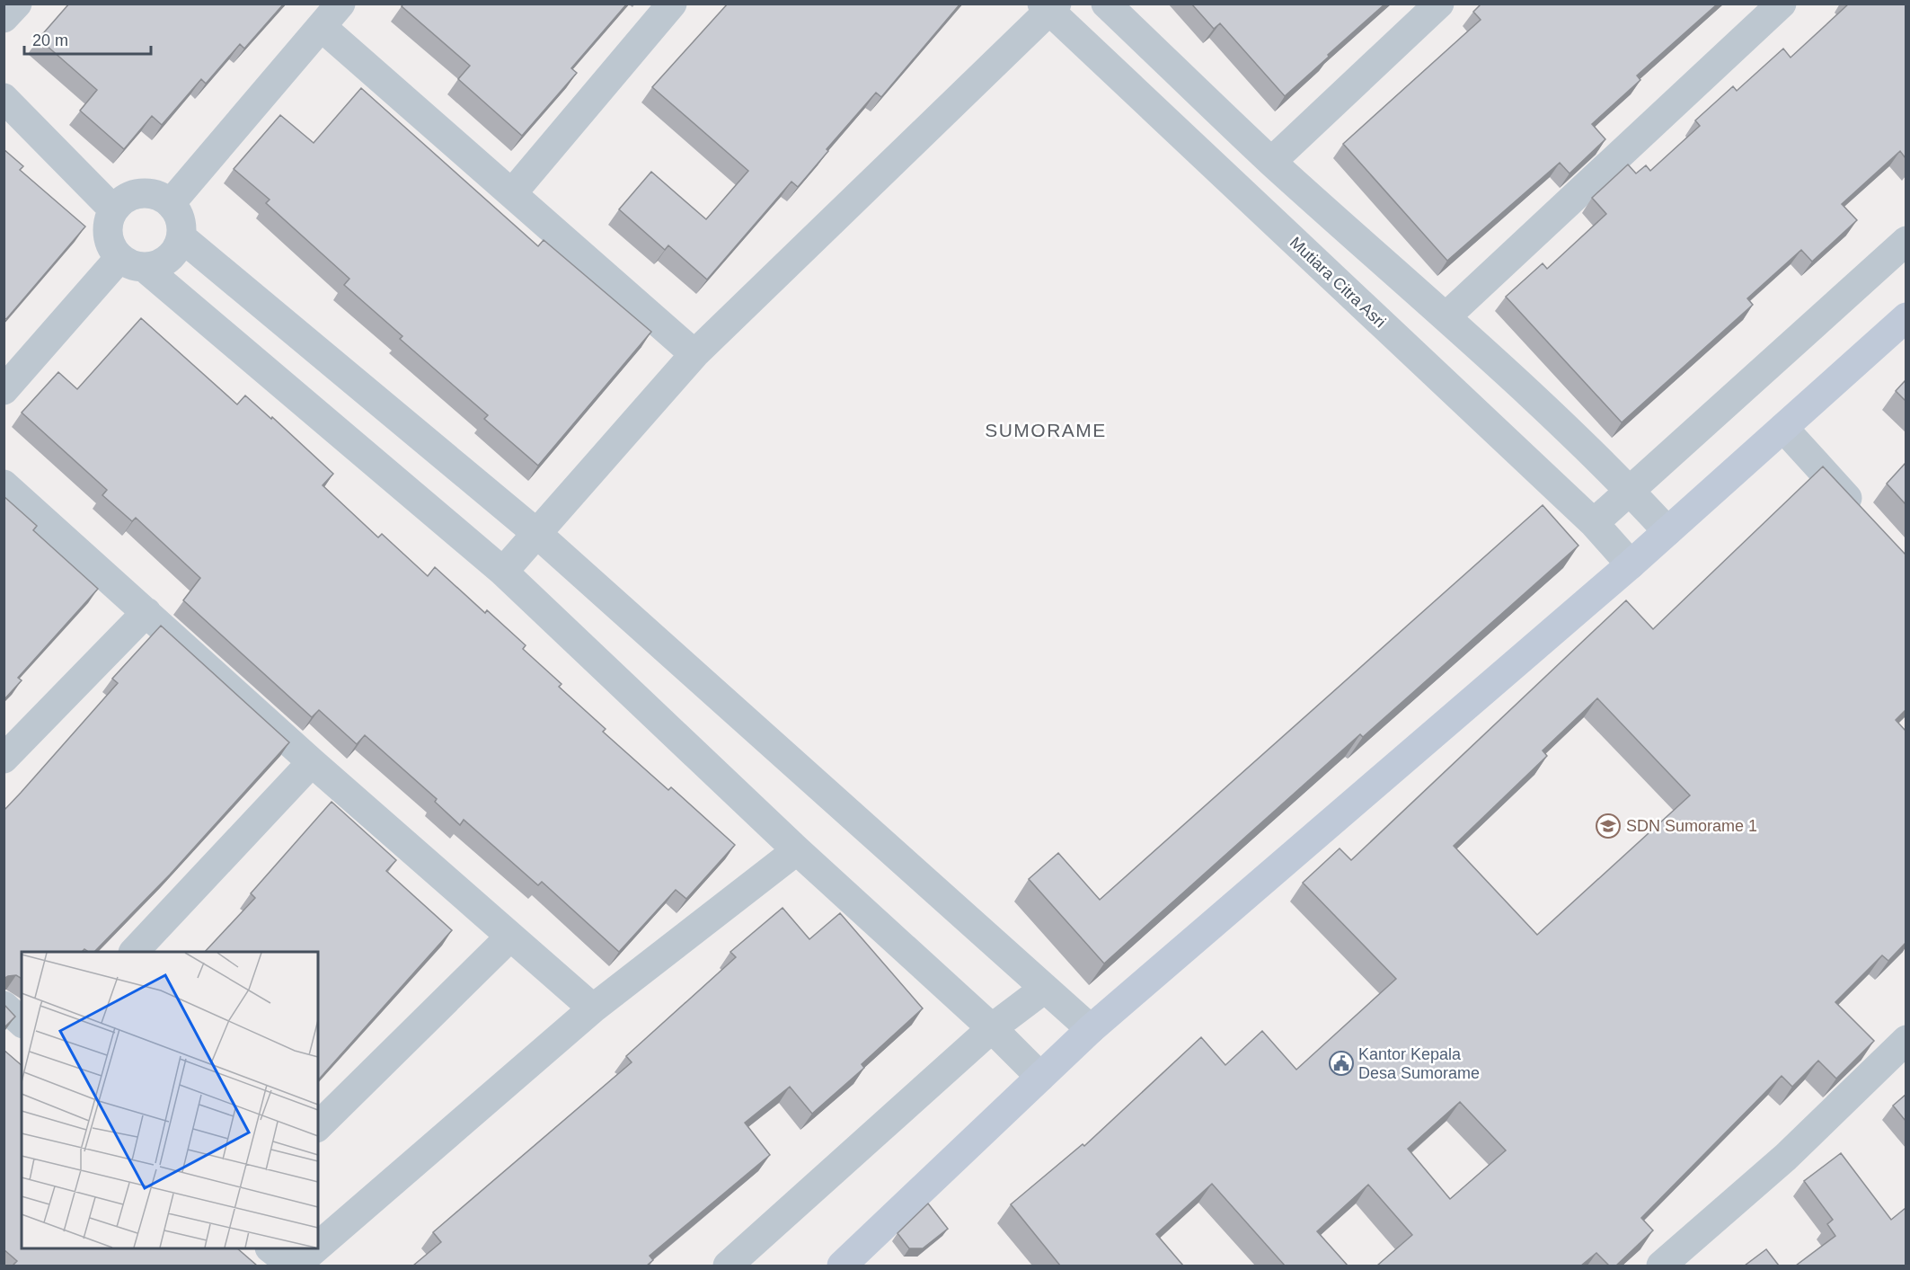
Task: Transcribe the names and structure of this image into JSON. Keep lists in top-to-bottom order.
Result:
{
  "streets": {
    "street": ["Mutiara Citra Asri"]
  },
  "districts": ["SUMORAME"],
  "places": {
    "school or university": ["SDN Sumorame 1"],
    "public building": ["Kantor Kepala Desa Sumorame"]
  },
  "scale_bar": "20 m"
}
